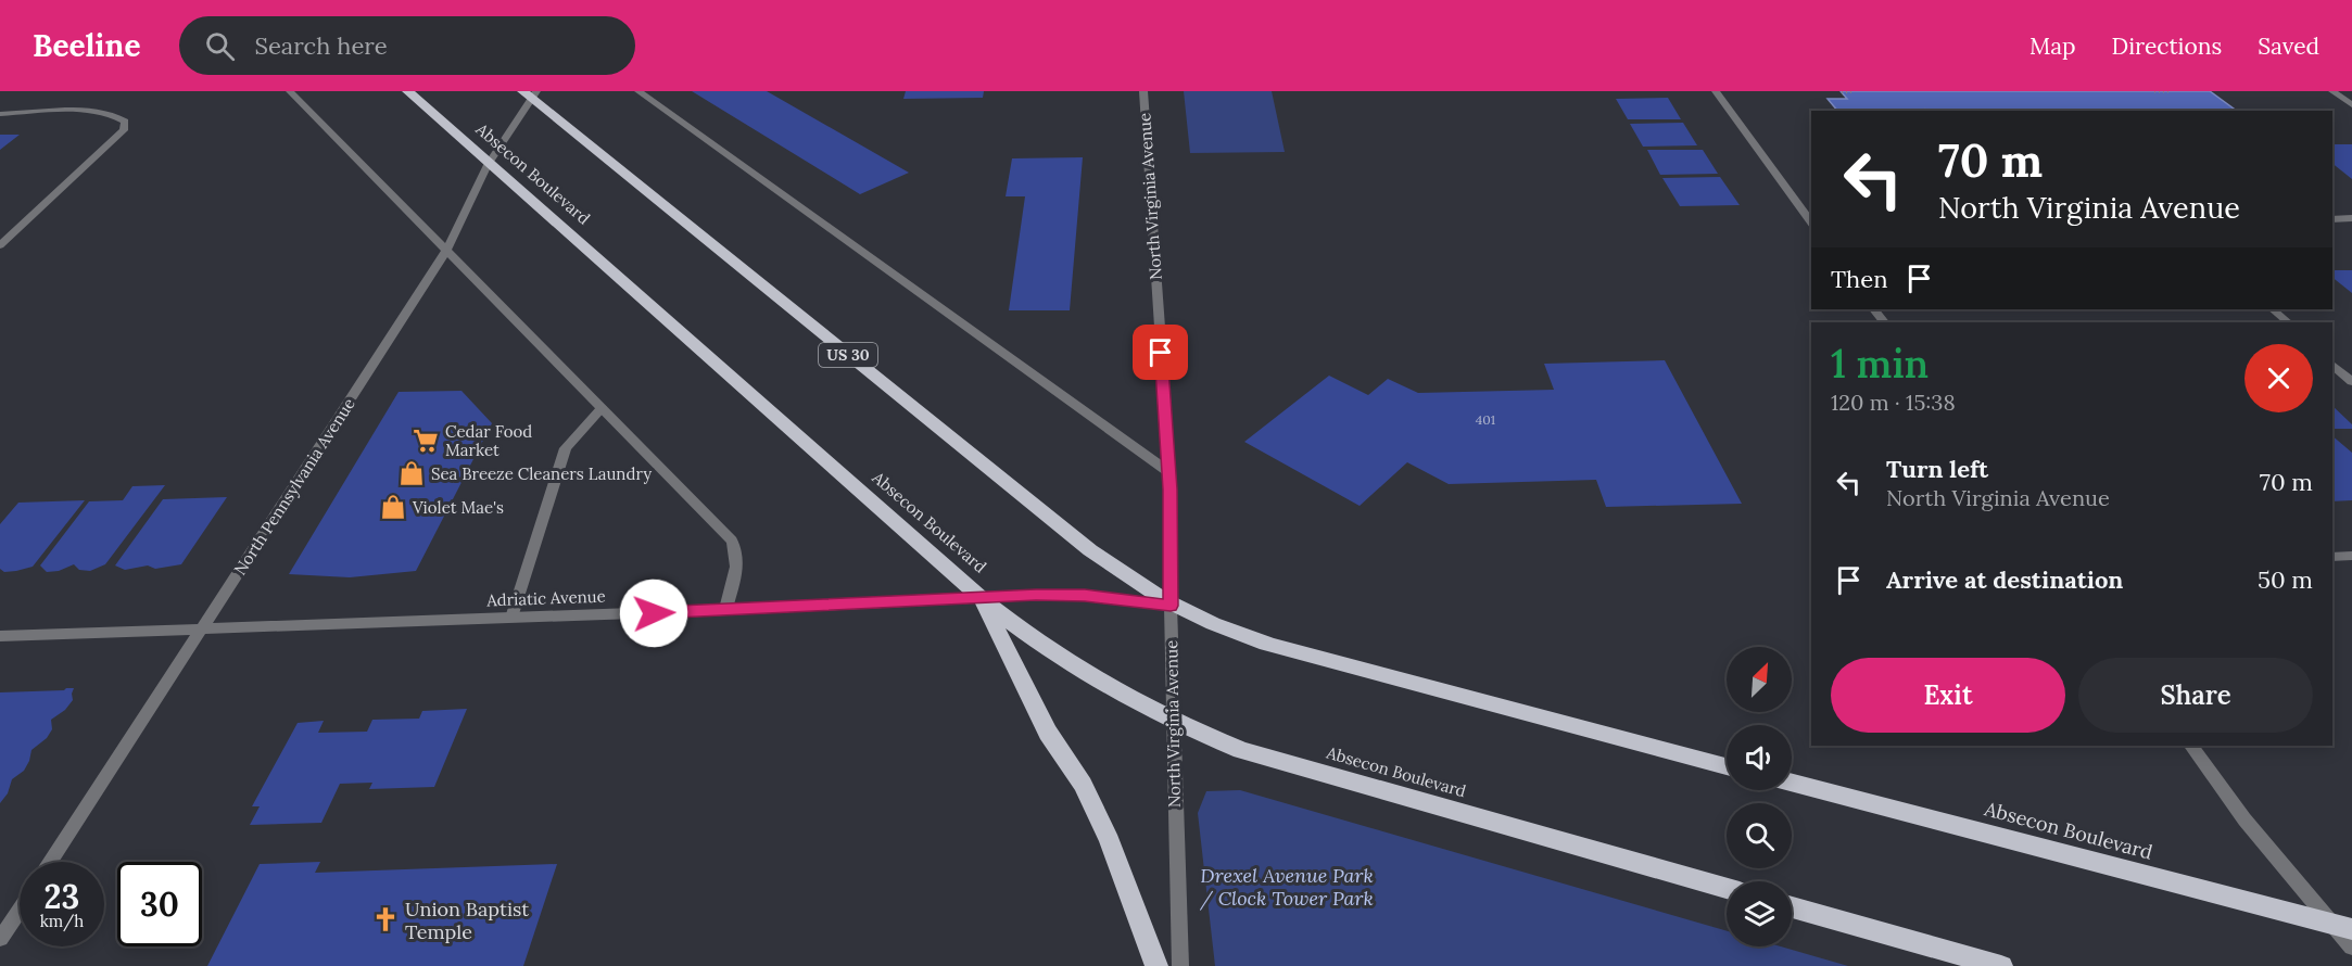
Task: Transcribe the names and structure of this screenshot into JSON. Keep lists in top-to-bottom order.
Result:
{
  "streets": {
    "highway": ["Absecon Boulevard", "US 30"],
    "street": ["North Virginia Avenue", "North Pennsylvania Avenue", "Adriatic Avenue"]
  },
  "crossings": [
    ["Absecon Boulevard", "North Virginia Avenue"],
    ["Absecon Boulevard", "North Pennsylvania Avenue"],
    ["Absecon Boulevard", "Adriatic Avenue"],
    ["North Virginia Avenue", "US 30"],
    ["North Virginia Avenue", "Adriatic Avenue"],
    ["US 30", "North Pennsylvania Avenue"],
    ["US 30", "Adriatic Avenue"],
    ["North Pennsylvania Avenue", "Adriatic Avenue"]
  ],
  "parks": ["Drexel Avenue Park / Clock Tower Park"],
  "places": {
    "supermarket": ["Cedar Food Market"],
    "shop": ["Sea Breeze Cleaners Laundry", "Violet Mae's"],
    "church": ["Union Baptist Temple"]
  },
  "house_numbers": ["401"],
  "north": "top right",
  "page": {
    "header": "Beeline",
    "search": "Search here",
    "nav": ["Map", "Directions", "Saved"],
    "turn": ["70 m", "North Virginia Avenue"],
    "then": "Then",
    "heading": ["1 min", "120 m · 15:38"],
    "list": [
      {
        "name": "Turn left",
        "note": "North Virginia Avenue",
        "value": "70 m"
      },
      {
        "name": "Arrive at destination",
        "value": "50 m"
      }
    ],
    "buttons": ["Exit", "Share"],
    "speed": "23 km/h",
    "limit": "30"
  }
}
